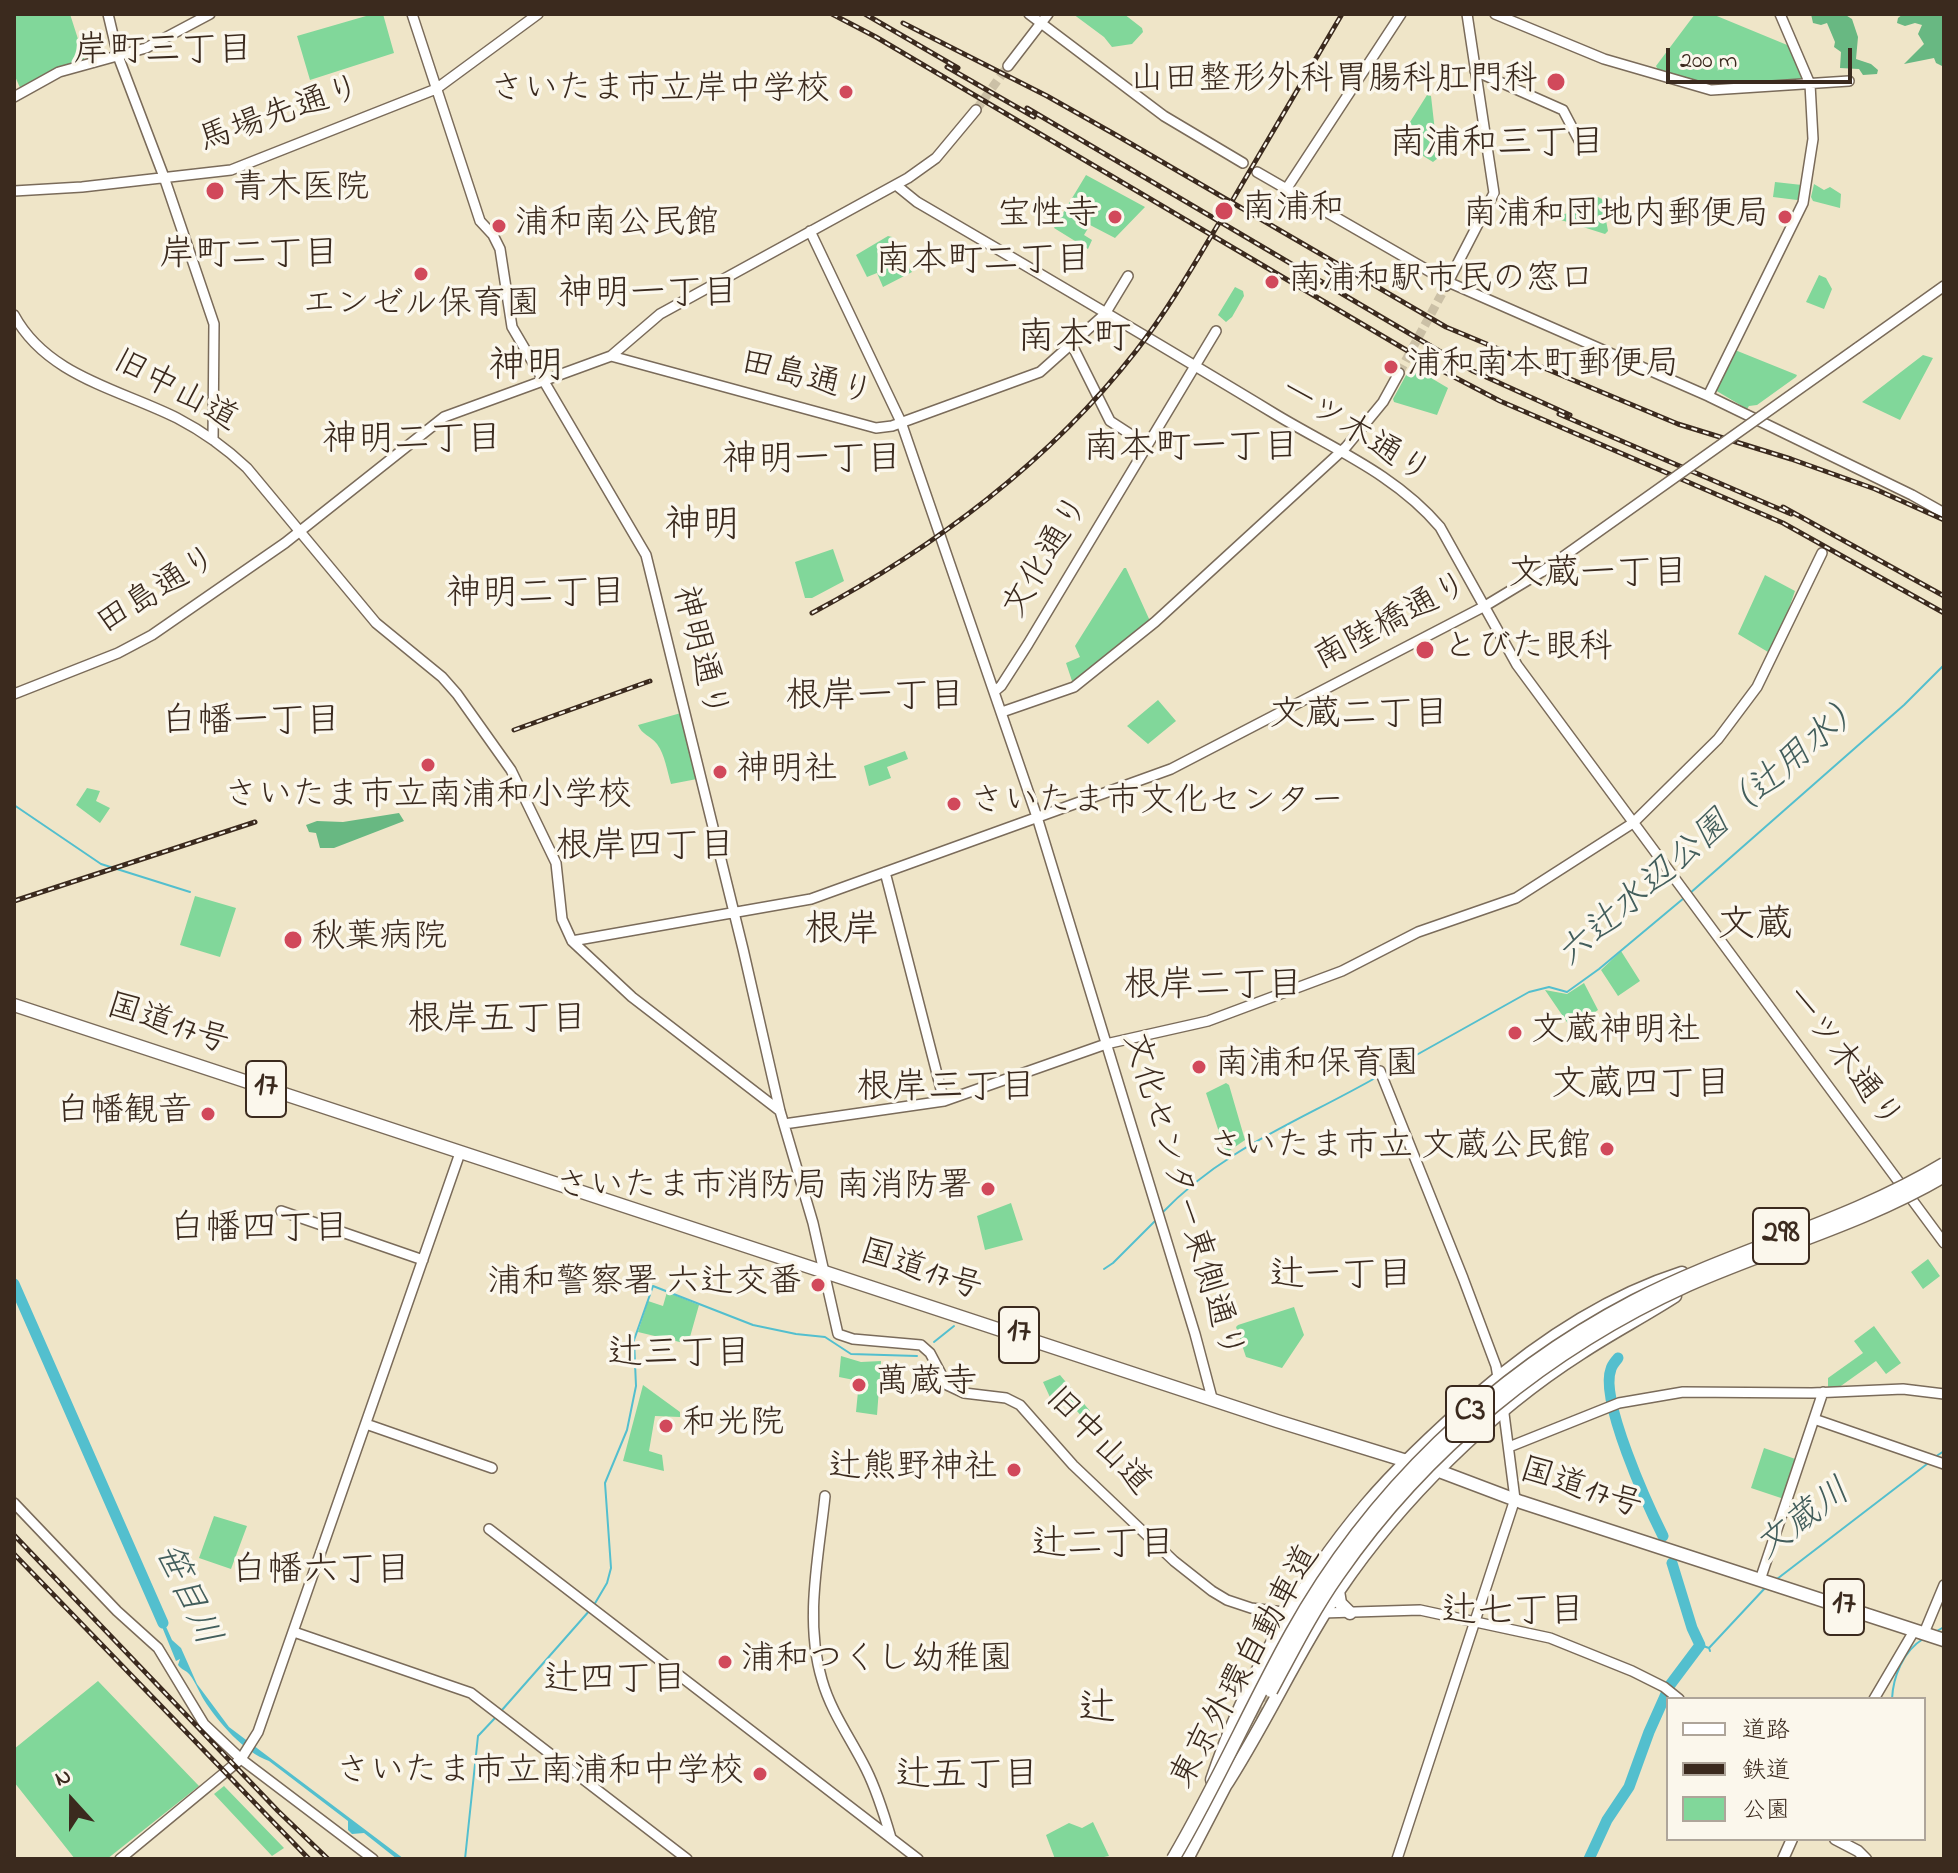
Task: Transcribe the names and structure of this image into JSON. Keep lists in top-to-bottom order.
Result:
{
  "streets": {
    "highway": [
      "国道17号",
      "17",
      "298",
      "C3",
      "東京外環自動車道"
    ],
    "street": [
      "馬場先通り",
      "田島通り",
      "旧中山道",
      "一ツ木通り",
      "文化通り",
      "南陸橋通り",
      "神明通り",
      "文化センター東側通り"
    ]
  },
  "crossings": [
    ["馬場先通り", "神明通り"],
    ["田島通り", "旧中山道"],
    ["田島通り", "一ツ木通り"],
    ["田島通り", "神明通り"],
    ["田島通り", "文化センター東側通り"],
    ["旧中山道", "南陸橋通り"],
    ["旧中山道", "神明通り"],
    ["旧中山道", "国道17号"],
    ["一ツ木通り", "文化通り"],
    ["一ツ木通り", "南陸橋通り"],
    ["一ツ木通り", "298"],
    ["文化通り", "文化センター東側通り"],
    ["南陸橋通り", "神明通り"],
    ["南陸橋通り", "文化センター東側通り"],
    ["国道17号", "文化センター東側通り"],
    ["298", "東京外環自動車道"]
  ],
  "districts": [
    "岸町三丁目",
    "南浦和三丁目",
    "岸町二丁目",
    "南本町二丁目",
    "神明一丁目",
    "南本町",
    "神明",
    "神明二丁目",
    "南本町一丁目",
    "神明一丁目",
    "神明",
    "文蔵一丁目",
    "神明二丁目",
    "根岸一丁目",
    "文蔵二丁目",
    "白幡一丁目",
    "根岸四丁目",
    "文蔵",
    "根岸",
    "根岸二丁目",
    "根岸五丁目",
    "文蔵四丁目",
    "根岸三丁目",
    "白幡四丁目",
    "辻一丁目",
    "辻三丁目",
    "辻二丁目",
    "白幡六丁目",
    "辻七丁目",
    "辻四丁目",
    "辻",
    "辻五丁目"
  ],
  "water": ["六辻水辺公園（辻用水）", "文蔵川", "笹目川"],
  "places": [
    "山田整形外科胃腸科肛門科",
    "さいたま市立岸中学校",
    "青木医院",
    "南浦和",
    "宝性寺",
    "南浦和団地内郵便局",
    "浦和南公民館",
    "エンゼル保育園",
    "南浦和駅市民の窓口",
    "浦和南本町郵便局",
    "とびた眼科",
    "さいたま市立南浦和小学校",
    "神明社",
    "さいたま市文化センター",
    "秋葉病院",
    "文蔵神明社",
    "南浦和保育園",
    "白幡観音",
    "さいたま市立 文蔵公民館",
    "さいたま市消防局 南消防署",
    "浦和警察署 六辻交番",
    "萬蔵寺",
    "和光院",
    "辻熊野神社",
    "浦和つくし幼稚園",
    "さいたま市立南浦和中学校"
  ],
  "legend": ["道路", "鉄道", "公園"],
  "scale_bar": "200 m",
  "north": "top"
}
